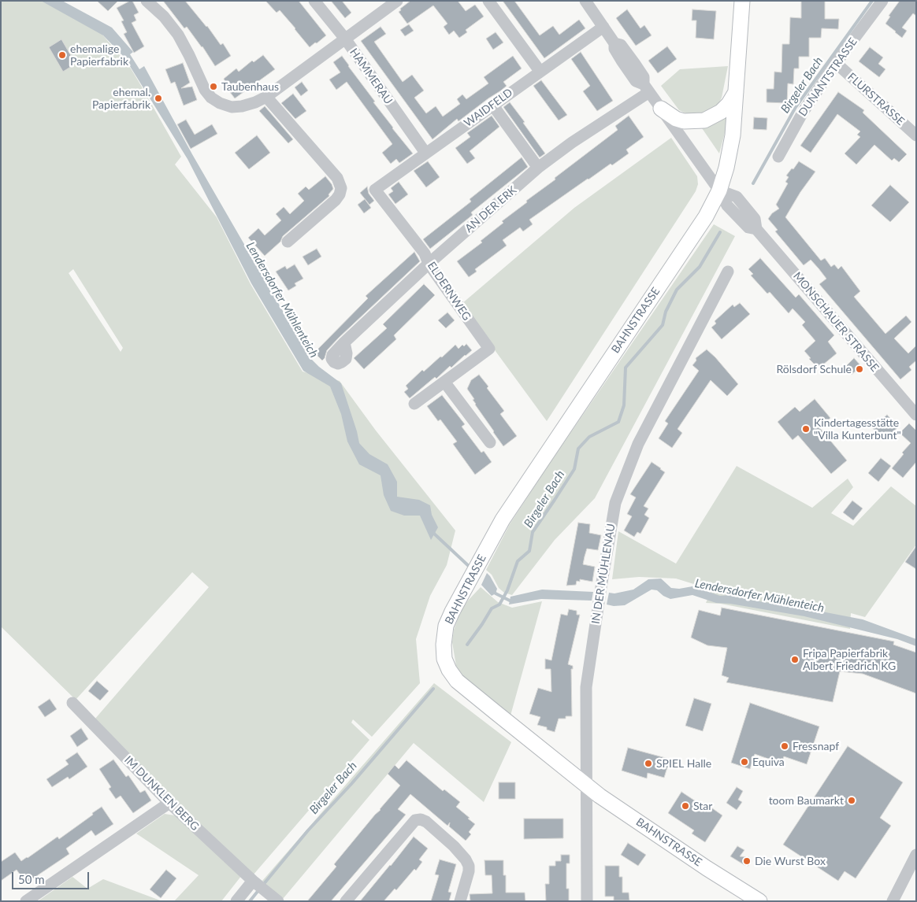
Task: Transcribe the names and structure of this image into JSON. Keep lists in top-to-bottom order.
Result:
{
  "streets": {
    "main road": ["BAHNSTRASSE"],
    "street": [
      "HAMMERAU",
      "DUNANTSTRASSE",
      "FLURSTRASSE",
      "WAIDFELD",
      "AN DER ERK",
      "ELDERNWEG",
      "MONSCHAUER STRASSE",
      "IN DER MÜHLENAU",
      "IM DUNKLEN BERG"
    ]
  },
  "crossings": [
    ["HAMMERAU", "WAIDFELD"],
    ["DUNANTSTRASSE", "FLURSTRASSE"],
    ["WAIDFELD", "ELDERNWEG"],
    ["AN DER ERK", "ELDERNWEG"],
    ["BAHNSTRASSE", "MONSCHAUER STRASSE"],
    ["BAHNSTRASSE", "IN DER MÜHLENAU"]
  ],
  "water": ["Birgeler Bach", "Lendersdorfer Mühlenteich"],
  "places": [
    "ehemalige Papierfabrik",
    "Taubenhaus",
    "ehemal. Papierfabrik",
    "Rölsdorf Schule",
    "Kindertagesstätte \"Villa Kunterbunt\"",
    "Fripa Papierfabrik Albert Friedrich KG",
    "Fressnapf",
    "Equiva",
    "SPIEL Halle",
    "toom Baumarkt",
    "Star",
    "Die Wurst Box"
  ],
  "scale_bar": "50 m"
}
